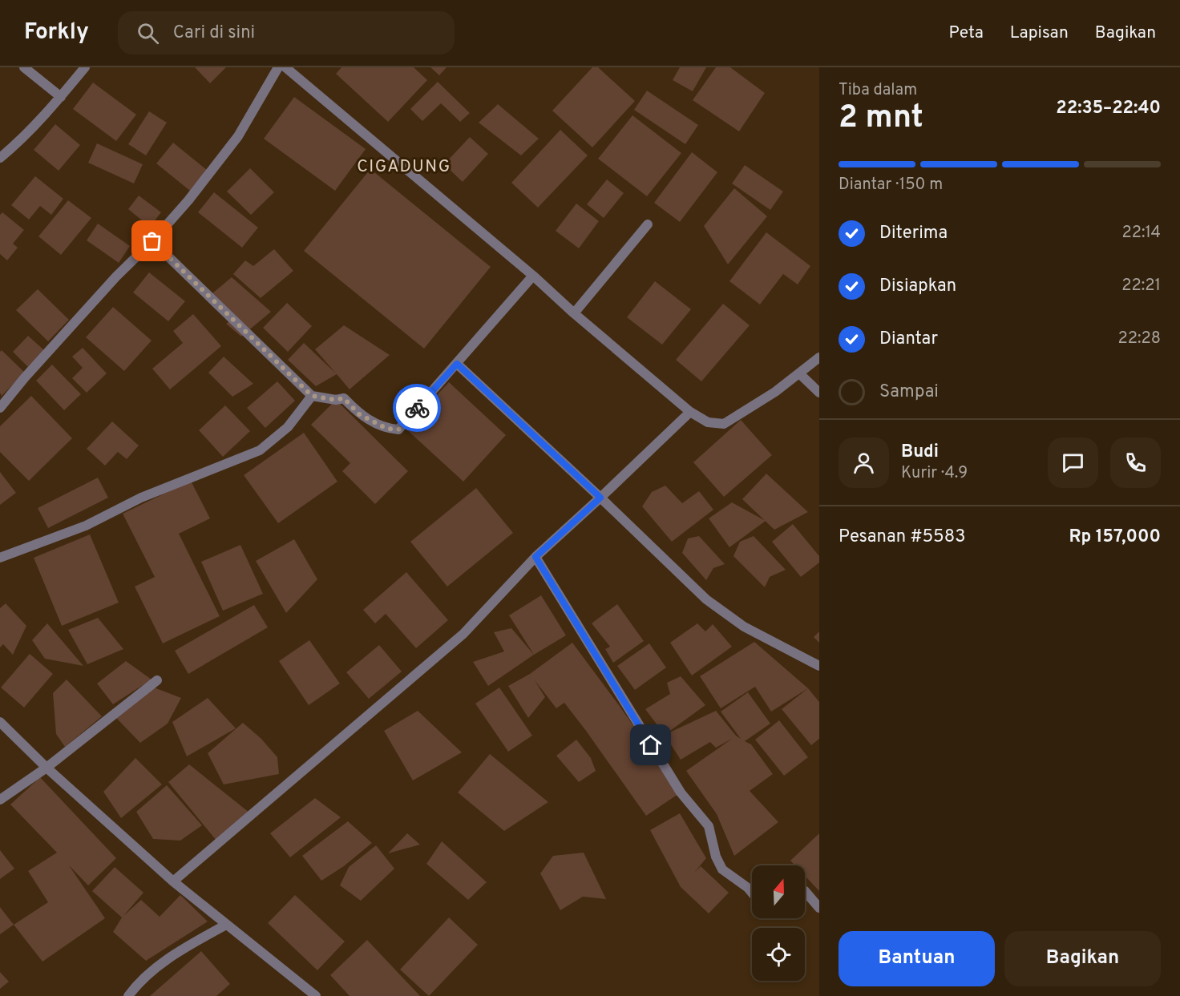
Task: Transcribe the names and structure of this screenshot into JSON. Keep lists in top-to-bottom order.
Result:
{
  "districts": ["CIGADUNG"],
  "north": "top",
  "page": {
    "header": "Forkly",
    "search": "Cari di sini",
    "nav": ["Peta", "Lapisan", "Bagikan"],
    "heading": ["2 mnt", "Tiba dalam", "22:35–22:40"],
    "panel": [
      "Budi",
      "Kurir · 4.9",
      "Pesanan #5583",
      "Rp 157,000"
    ],
    "bar": "Diantar · 150 m",
    "list": [
      ["Diterima", "22:14"],
      ["Disiapkan", "22:21"],
      ["Diantar", "22:28"],
      "Sampai"
    ],
    "buttons": ["Bantuan", "Bagikan"]
  }
}
